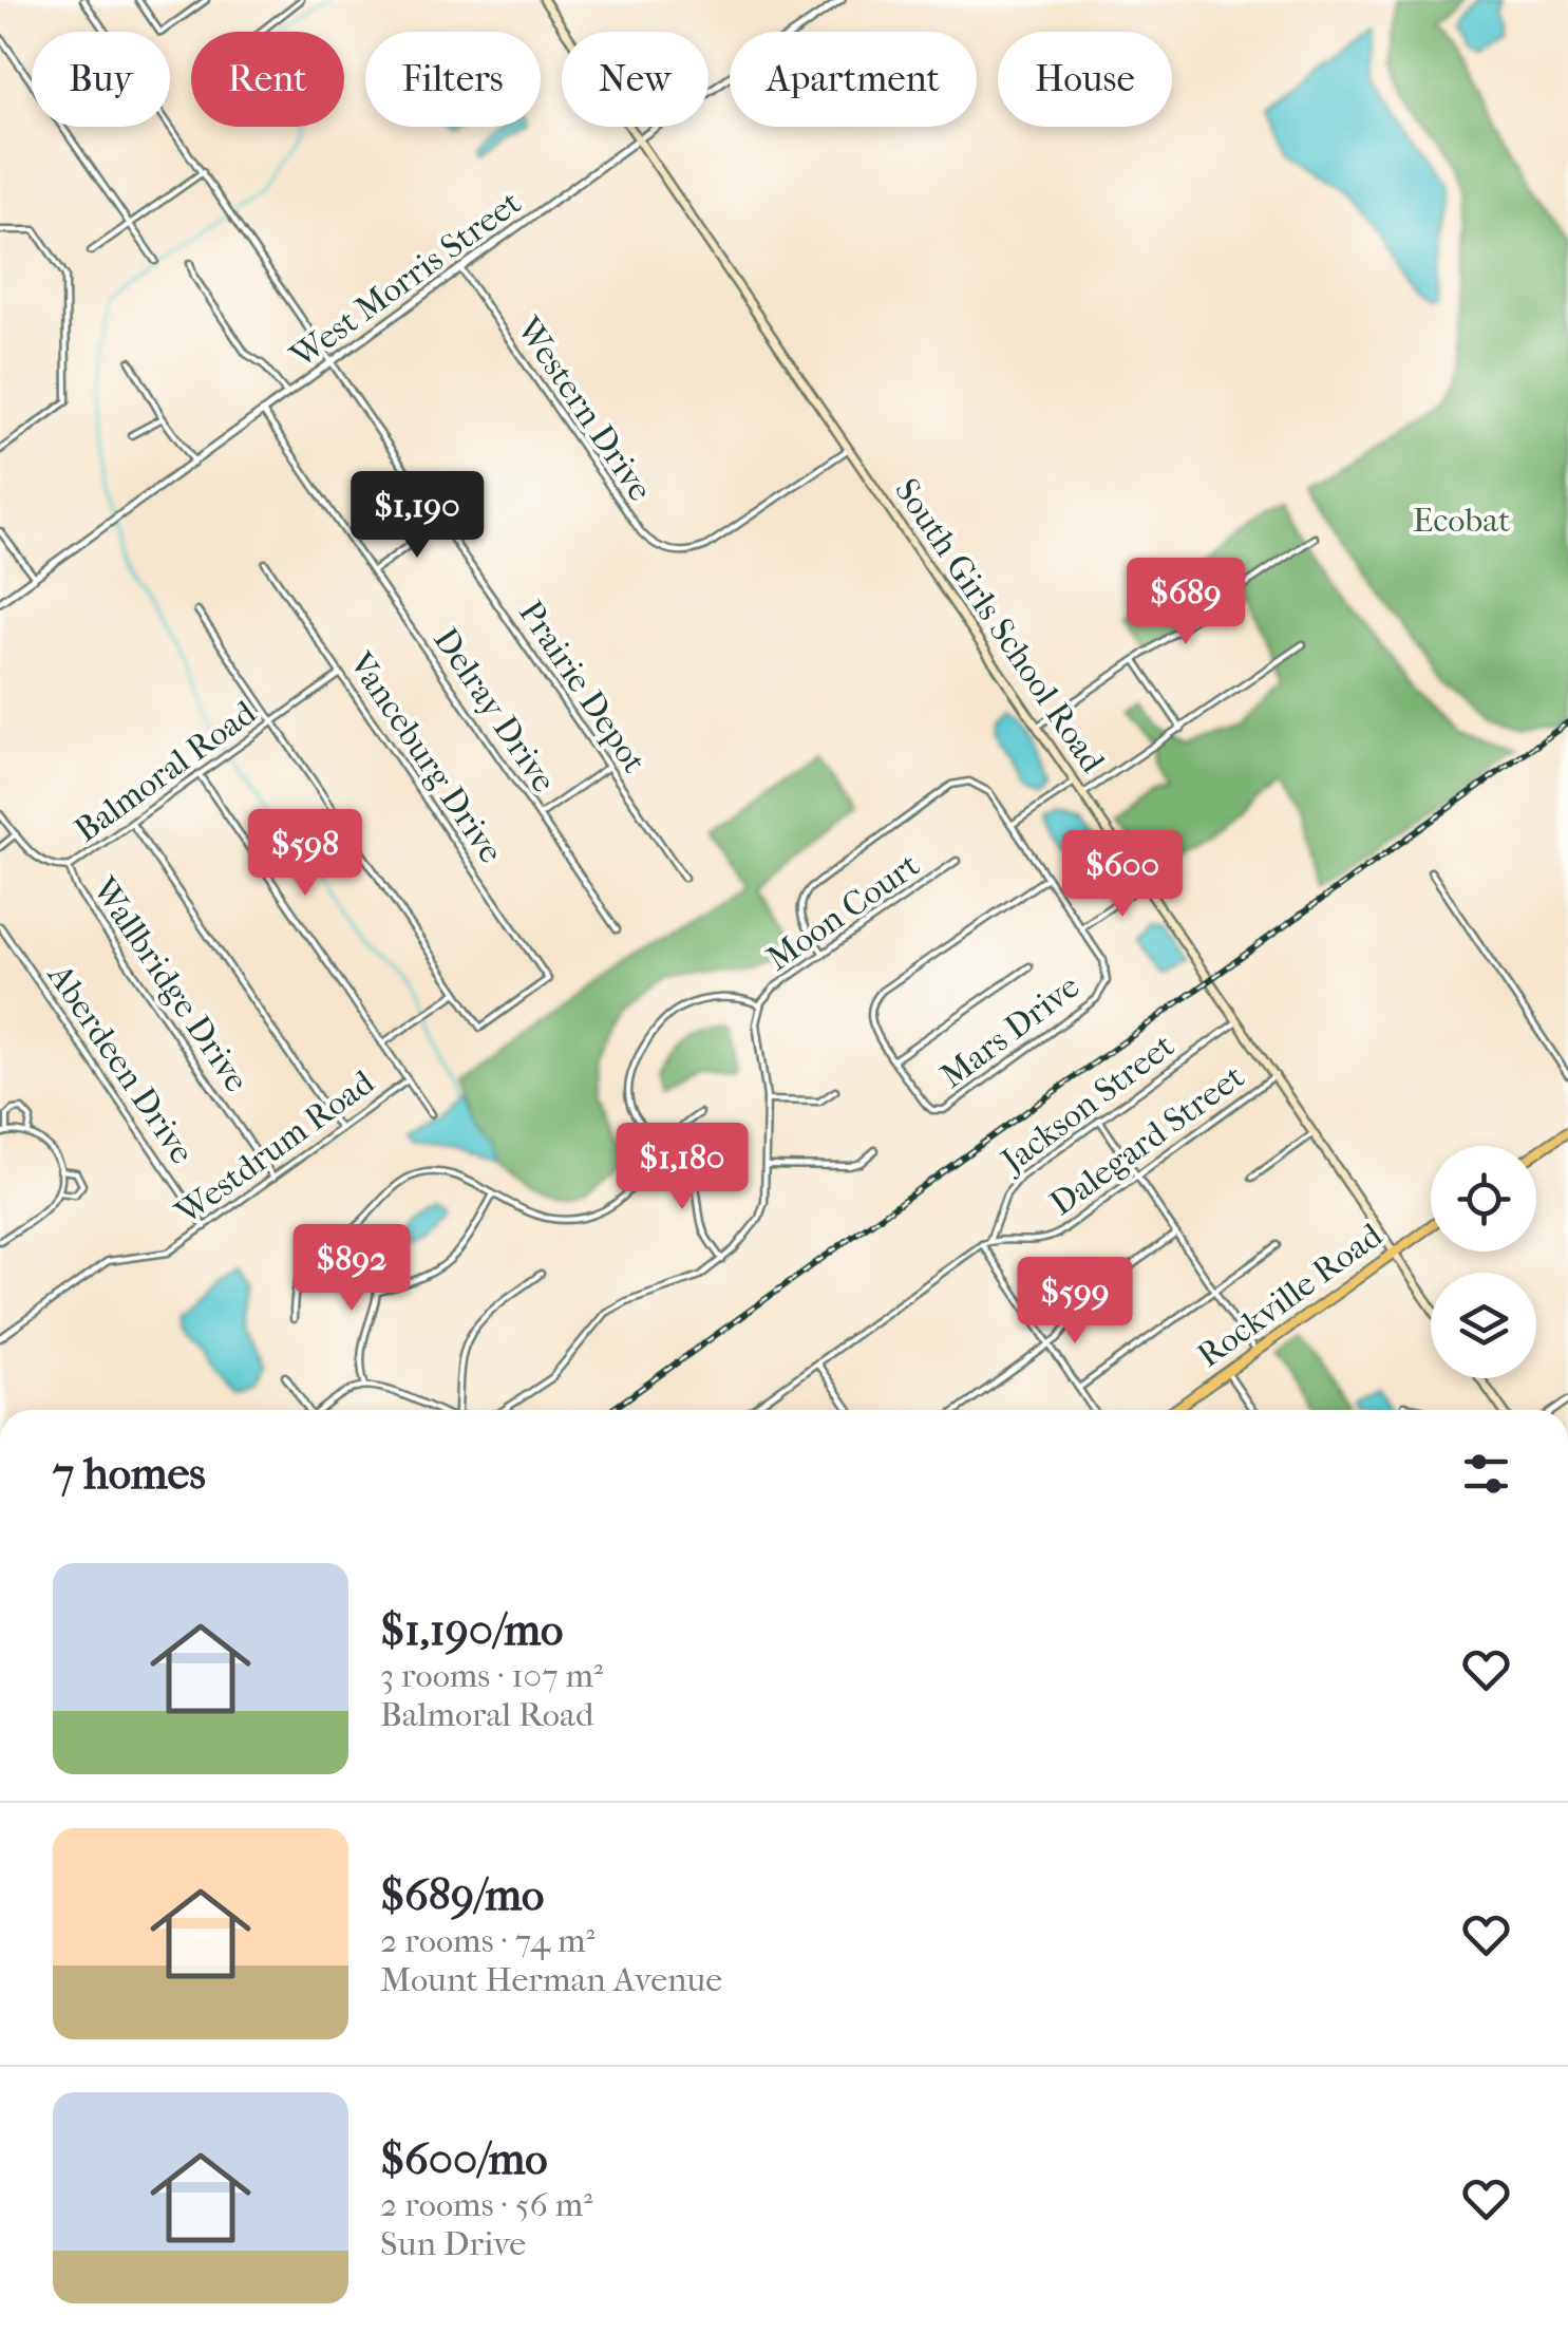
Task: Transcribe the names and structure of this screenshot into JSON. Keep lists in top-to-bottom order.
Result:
{
  "streets": {
    "main road": ["South Girls School Road", "Rockville Road"],
    "street": [
      "West Morris Street",
      "Western Drive",
      "Prairie Depot",
      "Delray Drive",
      "Vanceburg Drive",
      "Balmoral Road",
      "Moon Court",
      "Wallbridge Drive",
      "Mars Drive",
      "Aberdeen Drive",
      "Jackson Street",
      "Dalegard Street",
      "Westdrum Road"
    ]
  },
  "crossings": [
    ["West Morris Street", "Western Drive"],
    ["West Morris Street", "South Girls School Road"],
    ["West Morris Street", "Prairie Depot"],
    ["West Morris Street", "Delray Drive"],
    ["Western Drive", "South Girls School Road"],
    ["South Girls School Road", "Jackson Street"],
    ["South Girls School Road", "Dalegard Street"],
    ["South Girls School Road", "Rockville Road"],
    ["Vanceburg Drive", "Balmoral Road"],
    ["Vanceburg Drive", "Westdrum Road"],
    ["Balmoral Road", "Wallbridge Drive"],
    ["Wallbridge Drive", "Westdrum Road"],
    ["Aberdeen Drive", "Westdrum Road"],
    ["Jackson Street", "Dalegard Street"]
  ],
  "parks": ["Ecobat"],
  "page": {
    "chip": [
      "Buy",
      "Rent",
      "Filters",
      "New",
      "Apartment",
      "House"
    ],
    "price": [
      "$1,190",
      "$689",
      "$598",
      "$600",
      "$1,180",
      "$892",
      "$599"
    ],
    "heading": "7 homes",
    "list": [
      {
        "name": "$1,190/mo",
        "note": "3 rooms · 107 m² · Balmoral Road"
      },
      {
        "name": "$689/mo",
        "note": "2 rooms · 74 m² · Mount Herman Avenue"
      },
      {
        "name": "$600/mo",
        "note": "2 rooms · 56 m² · Sun Drive"
      }
    ]
  }
}
